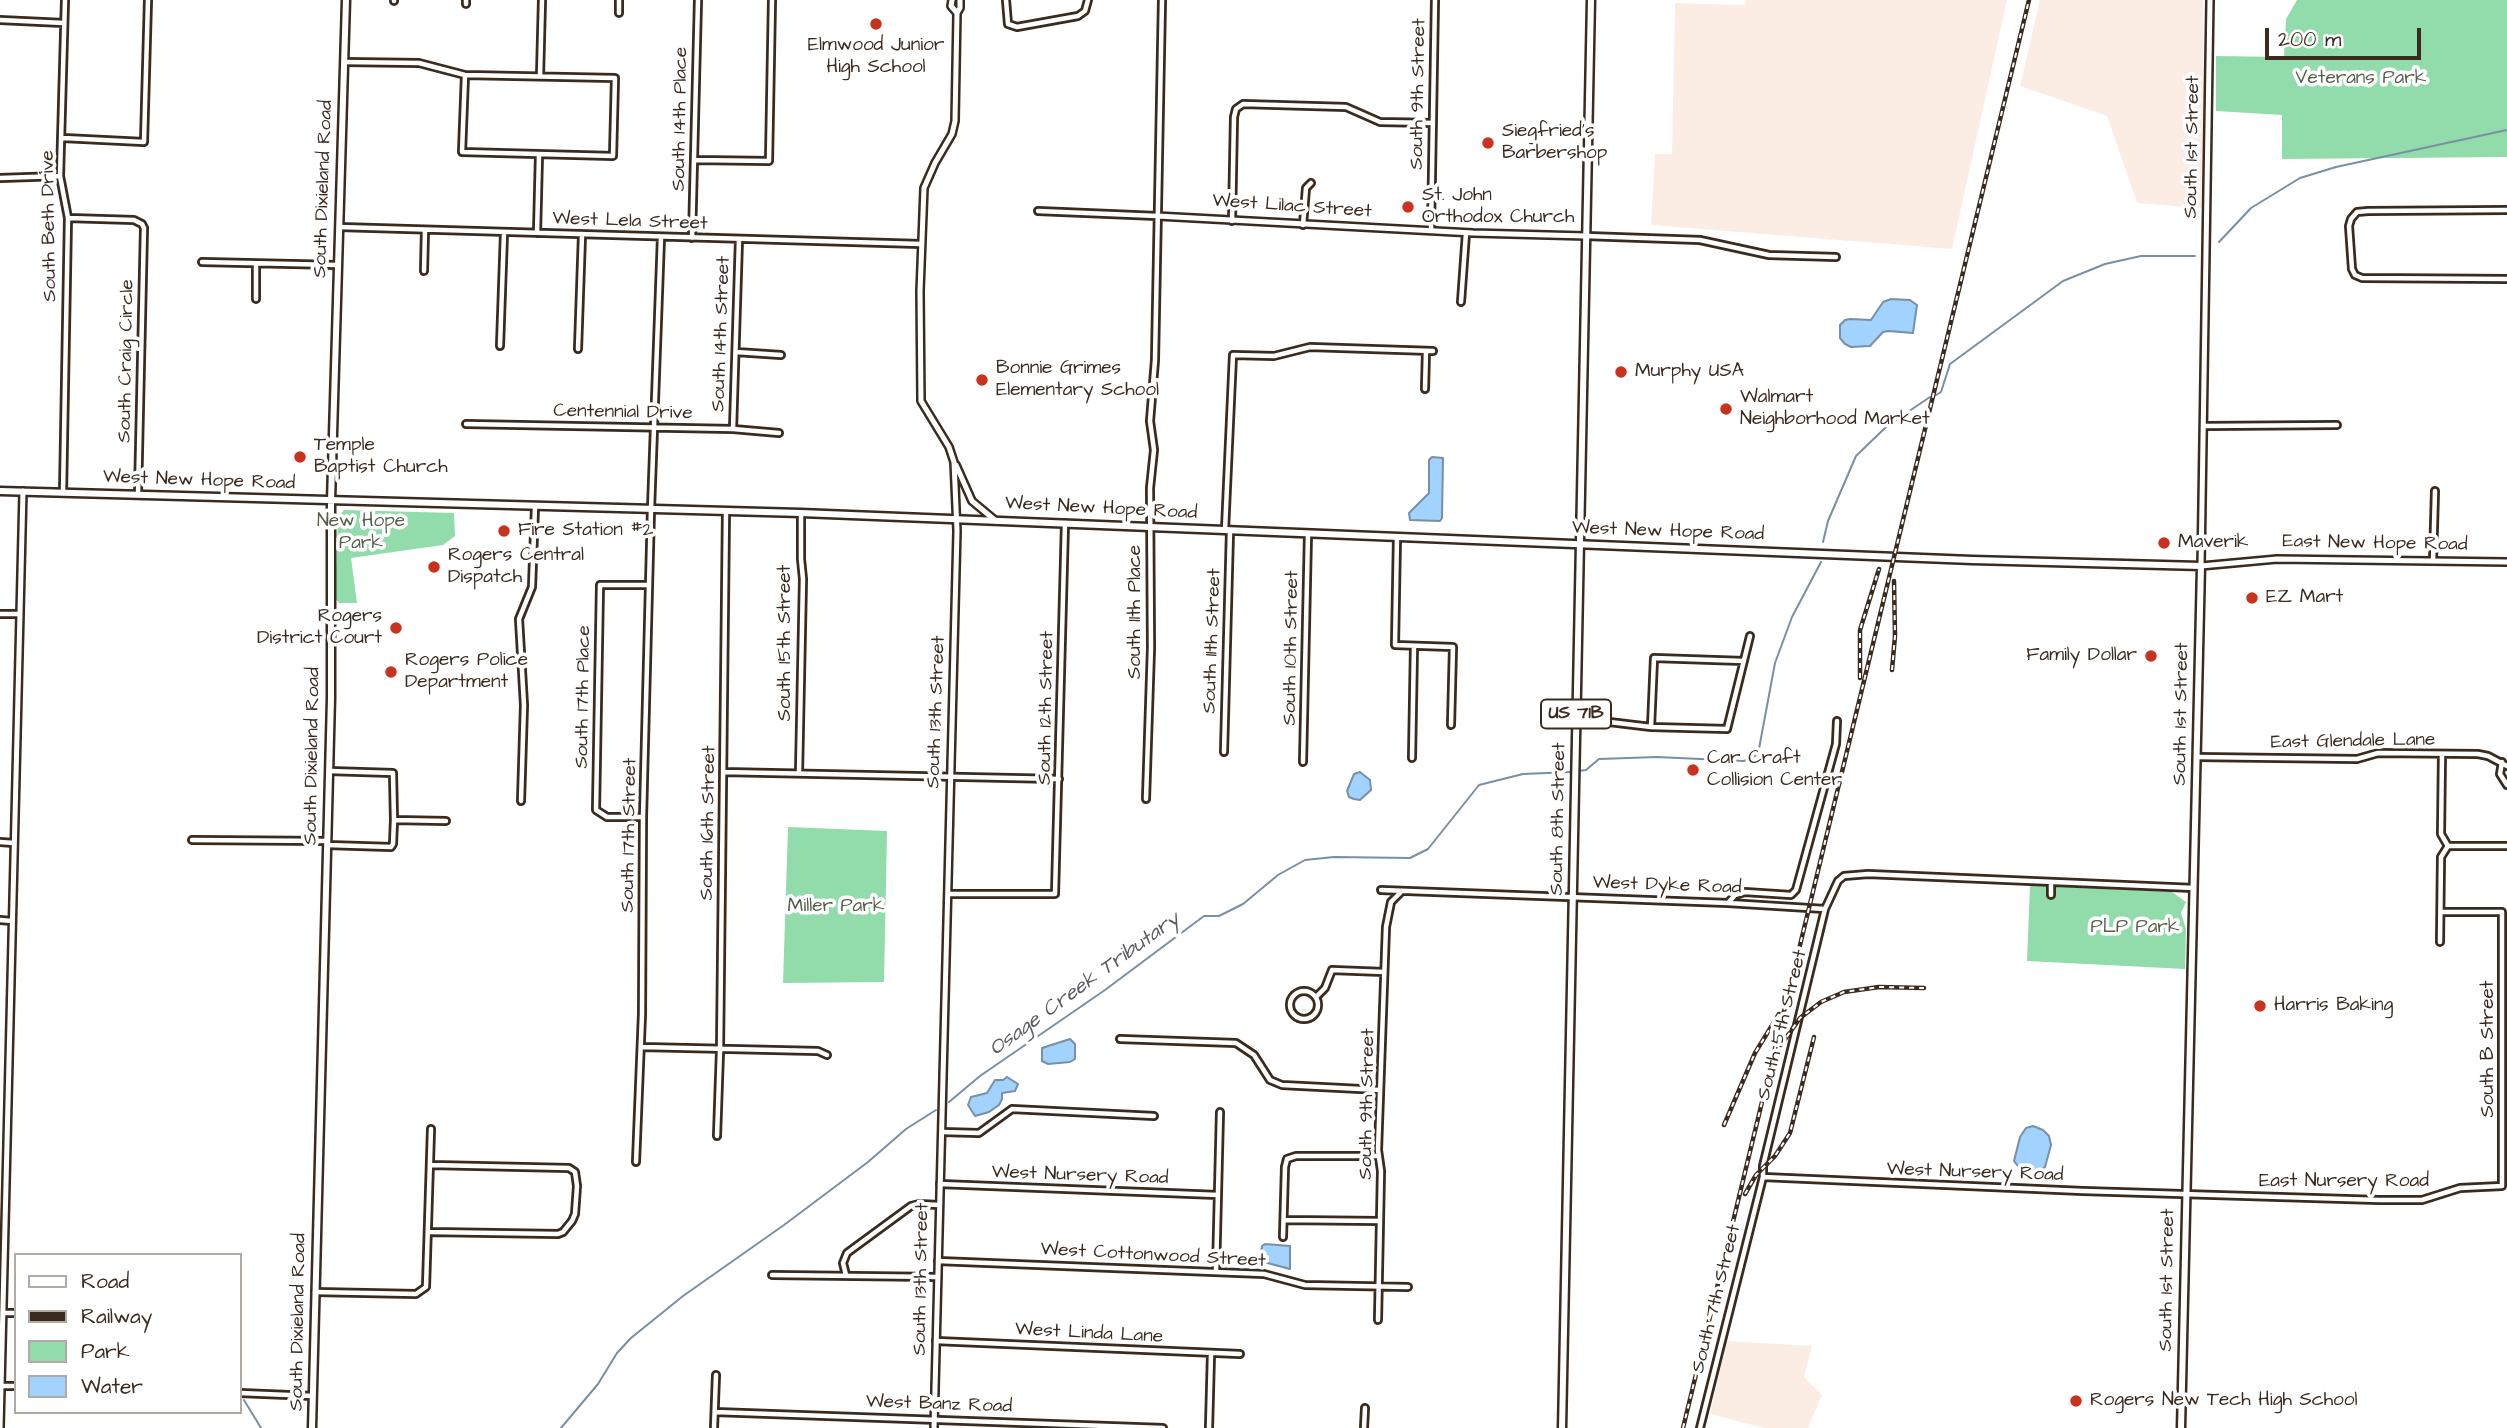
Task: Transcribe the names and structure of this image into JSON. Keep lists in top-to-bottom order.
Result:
{
  "streets": {
    "main road": [
      "South 1st Street",
      "South Dixieland Road",
      "West New Hope Road",
      "US 71B",
      "South 8th Street"
    ],
    "street": [
      "South 9th Street",
      "South 14th Place",
      "West Lilac Street",
      "West Lela Street",
      "South Beth Drive",
      "South 14th Street",
      "South Craig Circle",
      "Centennial Drive",
      "East New Hope Road",
      "South 11th Place",
      "South 11th Street",
      "South 15th Street",
      "South 10th Street",
      "South 17th Place",
      "South 12th Street",
      "South 13th Street",
      "East Glendale Lane",
      "South 16th Street",
      "South 17th Street",
      "West Dyke Road",
      "South 5th Street",
      "South B Street",
      "West Nursery Road",
      "East Nursery Road",
      "West Cottonwood Street",
      "South 7th Street",
      "West Linda Lane",
      "West Banz Road"
    ]
  },
  "crossings": [
    ["South 9th Street", "West Lilac Street"],
    ["South 9th Street", "West Dyke Road"],
    ["South 9th Street", "West Cottonwood Street"],
    ["South 14th Place", "West Lela Street"],
    ["South 1st Street", "West New Hope Road"],
    ["South 1st Street", "East New Hope Road"],
    ["South 1st Street", "East Glendale Lane"],
    ["South 1st Street", "West Nursery Road"],
    ["South 1st Street", "East Nursery Road"],
    ["South Dixieland Road", "West Lela Street"],
    ["South Dixieland Road", "West New Hope Road"],
    ["West Lilac Street", "South 11th Place"],
    ["West Lilac Street", "South 8th Street"],
    ["West Lela Street", "South 14th Street"],
    ["West Lela Street", "South 13th Street"],
    ["South Beth Drive", "South Craig Circle"],
    ["South Beth Drive", "West New Hope Road"],
    ["South 14th Street", "Centennial Drive"],
    ["South Craig Circle", "West New Hope Road"],
    ["West New Hope Road", "East New Hope Road"],
    ["West New Hope Road", "South 11th Place"],
    ["West New Hope Road", "South 11th Street"],
    ["West New Hope Road", "South 15th Street"],
    ["West New Hope Road", "South 10th Street"],
    ["West New Hope Road", "South 12th Street"],
    ["West New Hope Road", "South 13th Street"],
    ["West New Hope Road", "South 8th Street"],
    ["West New Hope Road", "South 16th Street"],
    ["West New Hope Road", "South 17th Street"],
    ["South 17th Place", "South 17th Street"],
    ["South 12th Street", "South 13th Street"],
    ["South 13th Street", "West Nursery Road"],
    ["South 13th Street", "West Cottonwood Street"],
    ["South 13th Street", "West Linda Lane"],
    ["South 13th Street", "West Banz Road"],
    ["South 8th Street", "West Dyke Road"],
    ["West Dyke Road", "South 5th Street"],
    ["South 5th Street", "West Nursery Road"],
    ["South 5th Street", "South 7th Street"],
    ["South B Street", "East Nursery Road"],
    ["West Nursery Road", "East Nursery Road"],
    ["West Nursery Road", "South 7th Street"]
  ],
  "water": ["Osage Creek Tributary"],
  "parks": [
    "Veterans Park",
    "New Hope Park",
    "Miller Park",
    "PLP Park"
  ],
  "places": [
    "Elmwood Junior High School",
    "Siegfried’s Barbershop",
    "St. John Orthodox Church",
    "Murphy USA",
    "Bonnie Grimes Elementary School",
    "Walmart Neighborhood Market",
    "Temple Baptist Church",
    "Fire Station #2",
    "Maverik",
    "Rogers Central Dispatch",
    "EZ Mart",
    "Rogers District Court",
    "Family Dollar",
    "Rogers Police Department",
    "Car Craft Collision Center",
    "Harris Baking",
    "Rogers New Tech High School"
  ],
  "legend": [
    "Road",
    "Railway",
    "Park",
    "Water"
  ],
  "scale_bar": "200 m"
}
